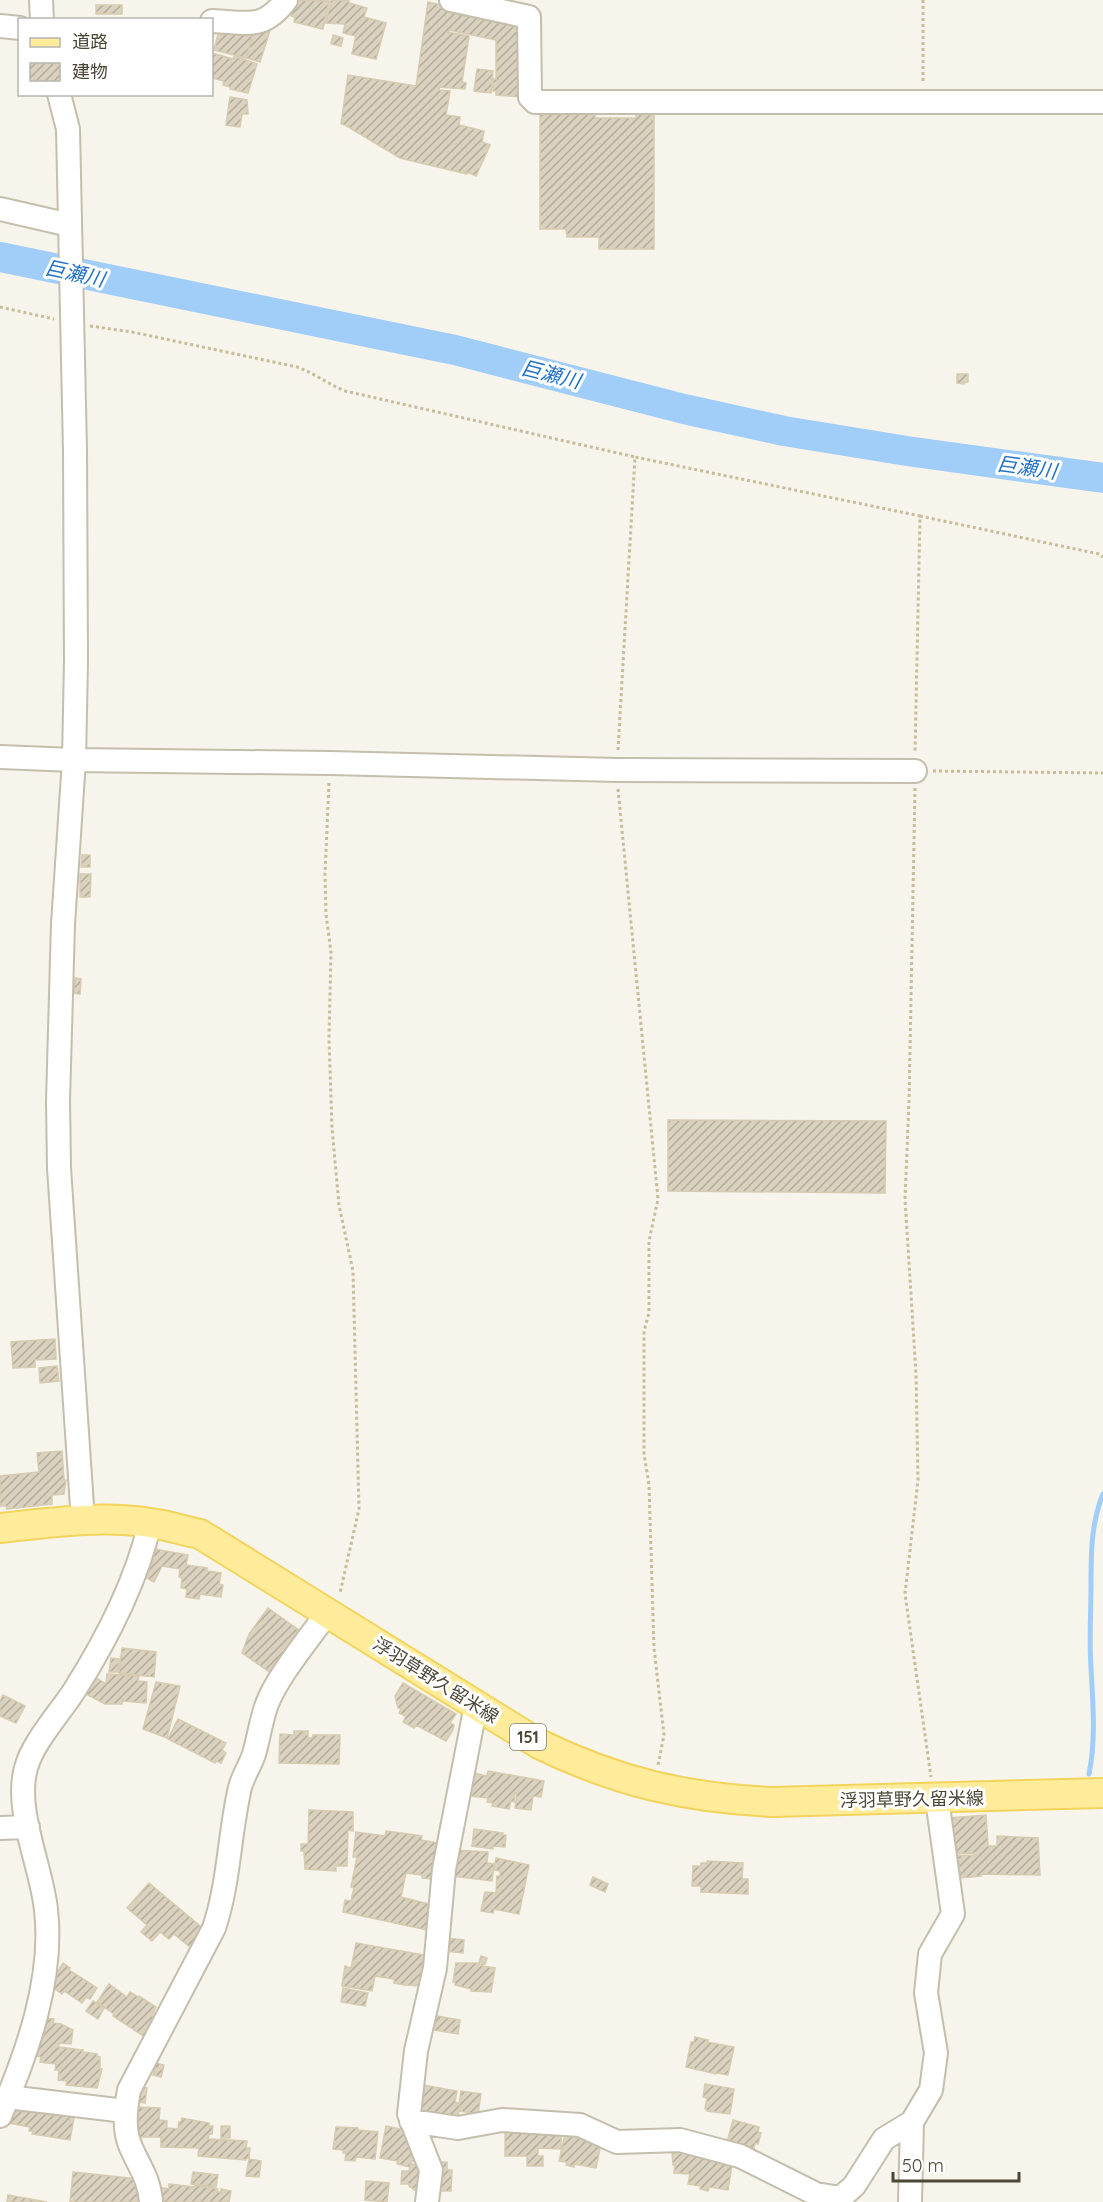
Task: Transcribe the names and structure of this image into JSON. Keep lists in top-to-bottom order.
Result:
{
  "streets": {
    "main road": ["浮羽草野久留米線", "151"]
  },
  "water": ["巨瀬川"],
  "legend": ["道路", "建物"],
  "scale_bar": "50 m"
}
